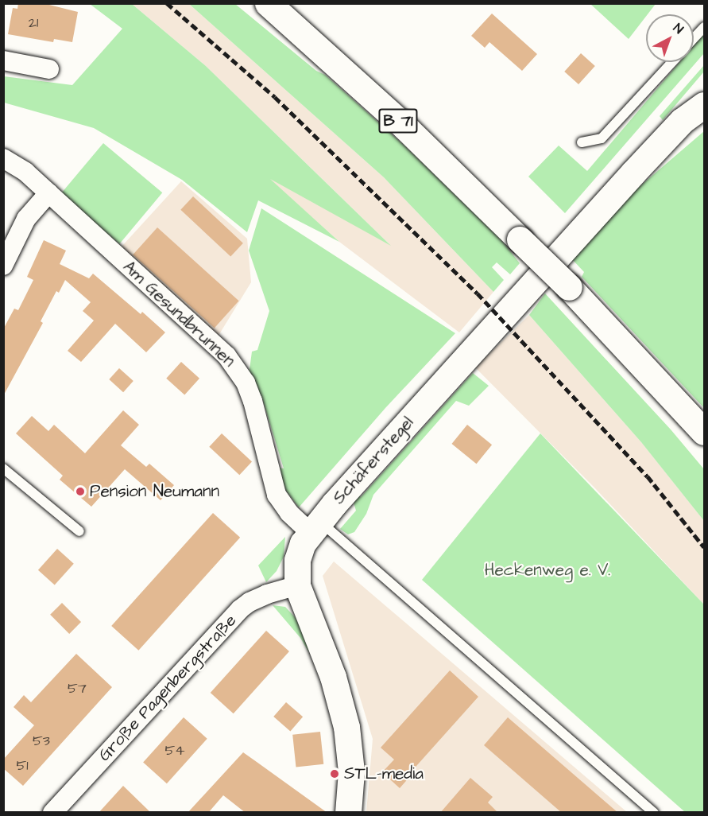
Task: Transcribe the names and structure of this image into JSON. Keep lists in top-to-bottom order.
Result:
{
  "streets": {
    "main road": ["B 71", "Schäferstegel"],
    "street": ["Am Gesundbrunnen", "Große Pagenbergstraße"]
  },
  "crossings": [
    ["Am Gesundbrunnen", "Schäferstegel"],
    ["Schäferstegel", "Große Pagenbergstraße"]
  ],
  "parks": ["Heckenweg e. V."],
  "places": ["Pension Neumann", "STL-media"],
  "house_numbers": [
    "21",
    "57",
    "53",
    "54",
    "51"
  ],
  "north": "top right"
}
